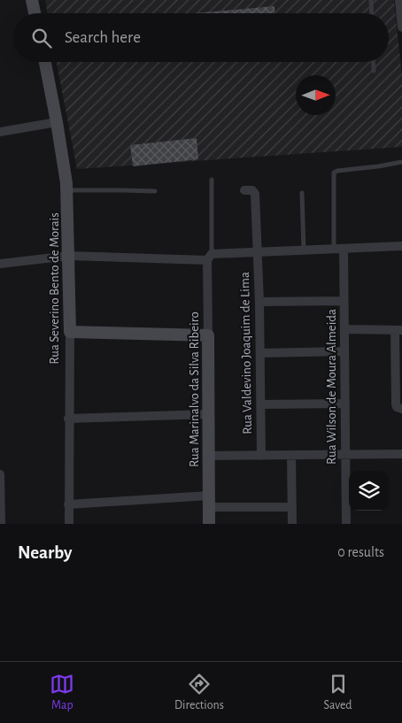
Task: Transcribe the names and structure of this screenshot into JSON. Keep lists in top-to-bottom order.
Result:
{
  "streets": {
    "street": [
      "Rua Severino Bento de Morais",
      "Rua Valdevino Joaquim de Lima",
      "Rua Wilson de Moura Almeida",
      "Rua Marinalvo da Silva Ribeiro"
    ]
  },
  "north": "right",
  "page": {
    "search": "Search here",
    "heading": ["Nearby", "0 results"],
    "nav": ["Map", "Directions", "Saved"]
  }
}
